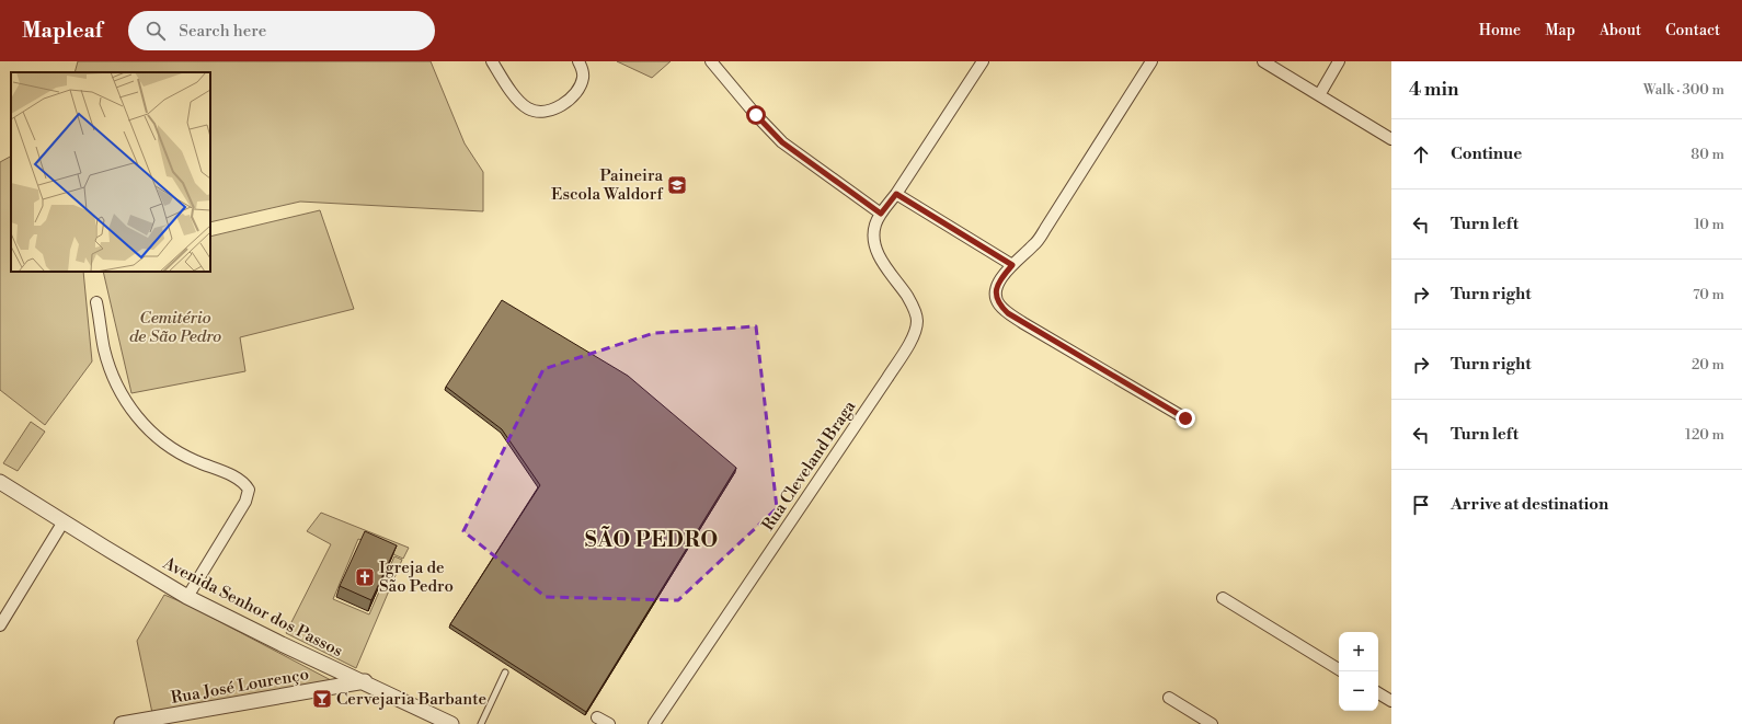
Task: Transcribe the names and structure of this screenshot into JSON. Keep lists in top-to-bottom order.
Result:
{
  "streets": {
    "street": ["Rua Cleveland Braga", "Avenida Senhor dos Passos", "Rua José Lourenço"]
  },
  "crossings": [
    ["Avenida Senhor dos Passos", "Rua José Lourenço"]
  ],
  "districts": ["SÃO PEDRO"],
  "parks": ["Cemitério de São Pedro"],
  "places": {
    "school or university": ["Paineira Escola Waldorf"],
    "church": ["Igreja de São Pedro"],
    "bar": ["Cervejaria Barbante"]
  },
  "page": {
    "header": "Mapleaf",
    "search": "Search here",
    "nav": [
      "Home",
      "Map",
      "About",
      "Contact"
    ],
    "heading": ["4 min", "Walk · 300 m"],
    "list": [
      ["Continue", "80 m"],
      ["Turn left", "10 m"],
      ["Turn right", "70 m"],
      ["Turn right", "20 m"],
      ["Turn left", "120 m"],
      "Arrive at destination"
    ],
    "map_buttons": ["+", "−"]
  }
}
